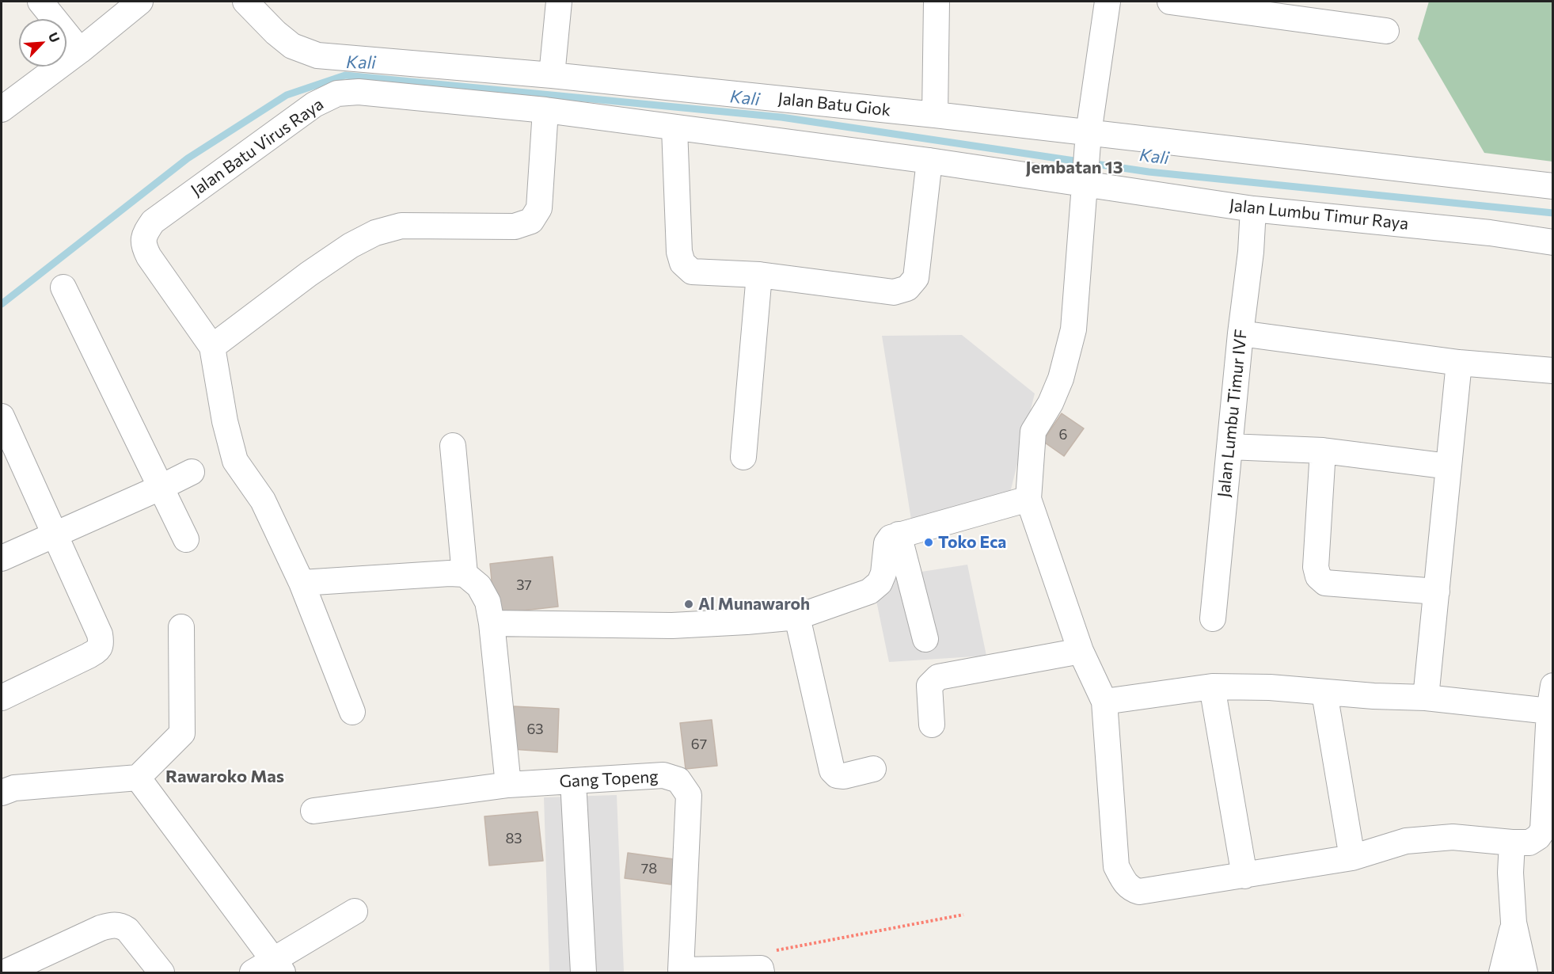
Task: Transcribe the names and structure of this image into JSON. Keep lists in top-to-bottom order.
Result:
{
  "streets": {
    "street": [
      "Jalan Batu Giok",
      "Jalan Batu Virus Raya",
      "Jalan Lumbu Timur Raya",
      "Jalan Lumbu Timur IVF",
      "Gang Topeng"
    ]
  },
  "crossings": [
    ["Jalan Batu Virus Raya", "Jalan Lumbu Timur Raya"],
    ["Jalan Lumbu Timur Raya", "Jalan Lumbu Timur IVF"]
  ],
  "districts": ["Jembatan 13", "Rawaroko Mas"],
  "water": ["Kali"],
  "places": ["Toko Eca", "Al Munawaroh"],
  "house_numbers": [
    "6",
    "37",
    "63",
    "67",
    "83",
    "78"
  ],
  "north": "top right"
}
